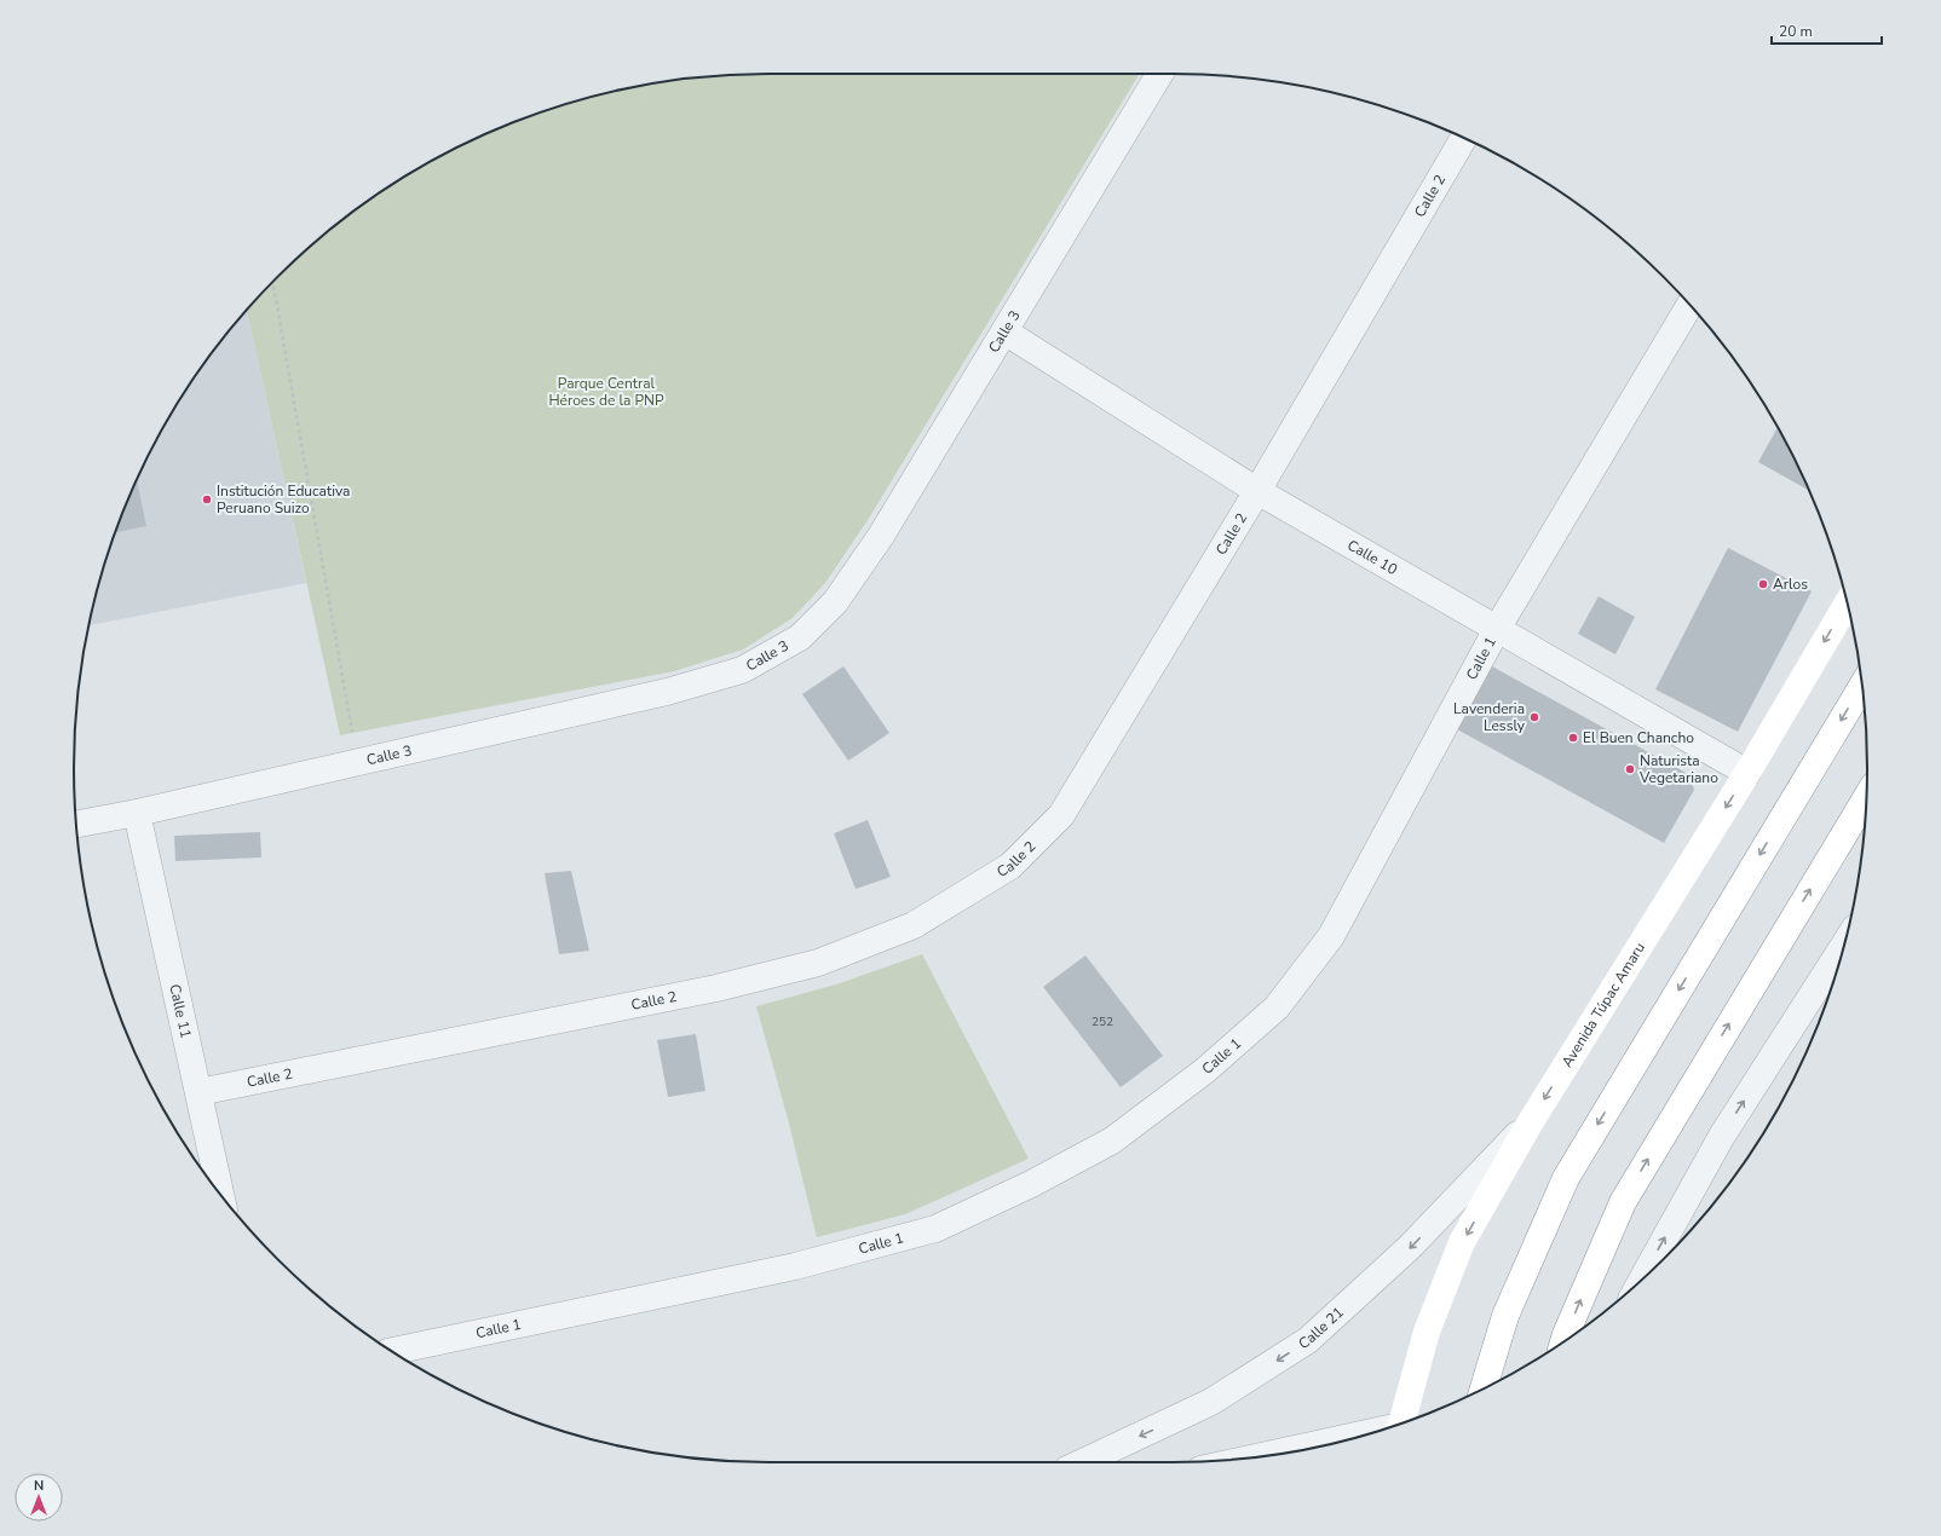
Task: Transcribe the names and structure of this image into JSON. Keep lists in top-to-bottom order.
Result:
{
  "streets": {
    "main road": ["Avenida Túpac Amaru"],
    "street": [
      "Calle 2",
      "Calle 3",
      "Calle 10",
      "Calle 1",
      "Calle 11",
      "Calle 21"
    ]
  },
  "crossings": [
    ["Calle 2", "Calle 10"],
    ["Calle 2", "Calle 11"],
    ["Calle 3", "Calle 10"],
    ["Calle 3", "Calle 11"],
    ["Calle 10", "Calle 1"],
    ["Calle 10", "Avenida Túpac Amaru"],
    ["Avenida Túpac Amaru", "Calle 21"]
  ],
  "one_way": ["Calle 21"],
  "parks": ["Parque Central Héroes de la PNP"],
  "places": [
    "Institución Educativa Peruano Suizo",
    "Arlos",
    "Lavenderia Lessly",
    "El Buen Chancho",
    "Naturista Vegetariano"
  ],
  "house_numbers": ["252"],
  "scale_bar": "20 m",
  "north": "top"
}
